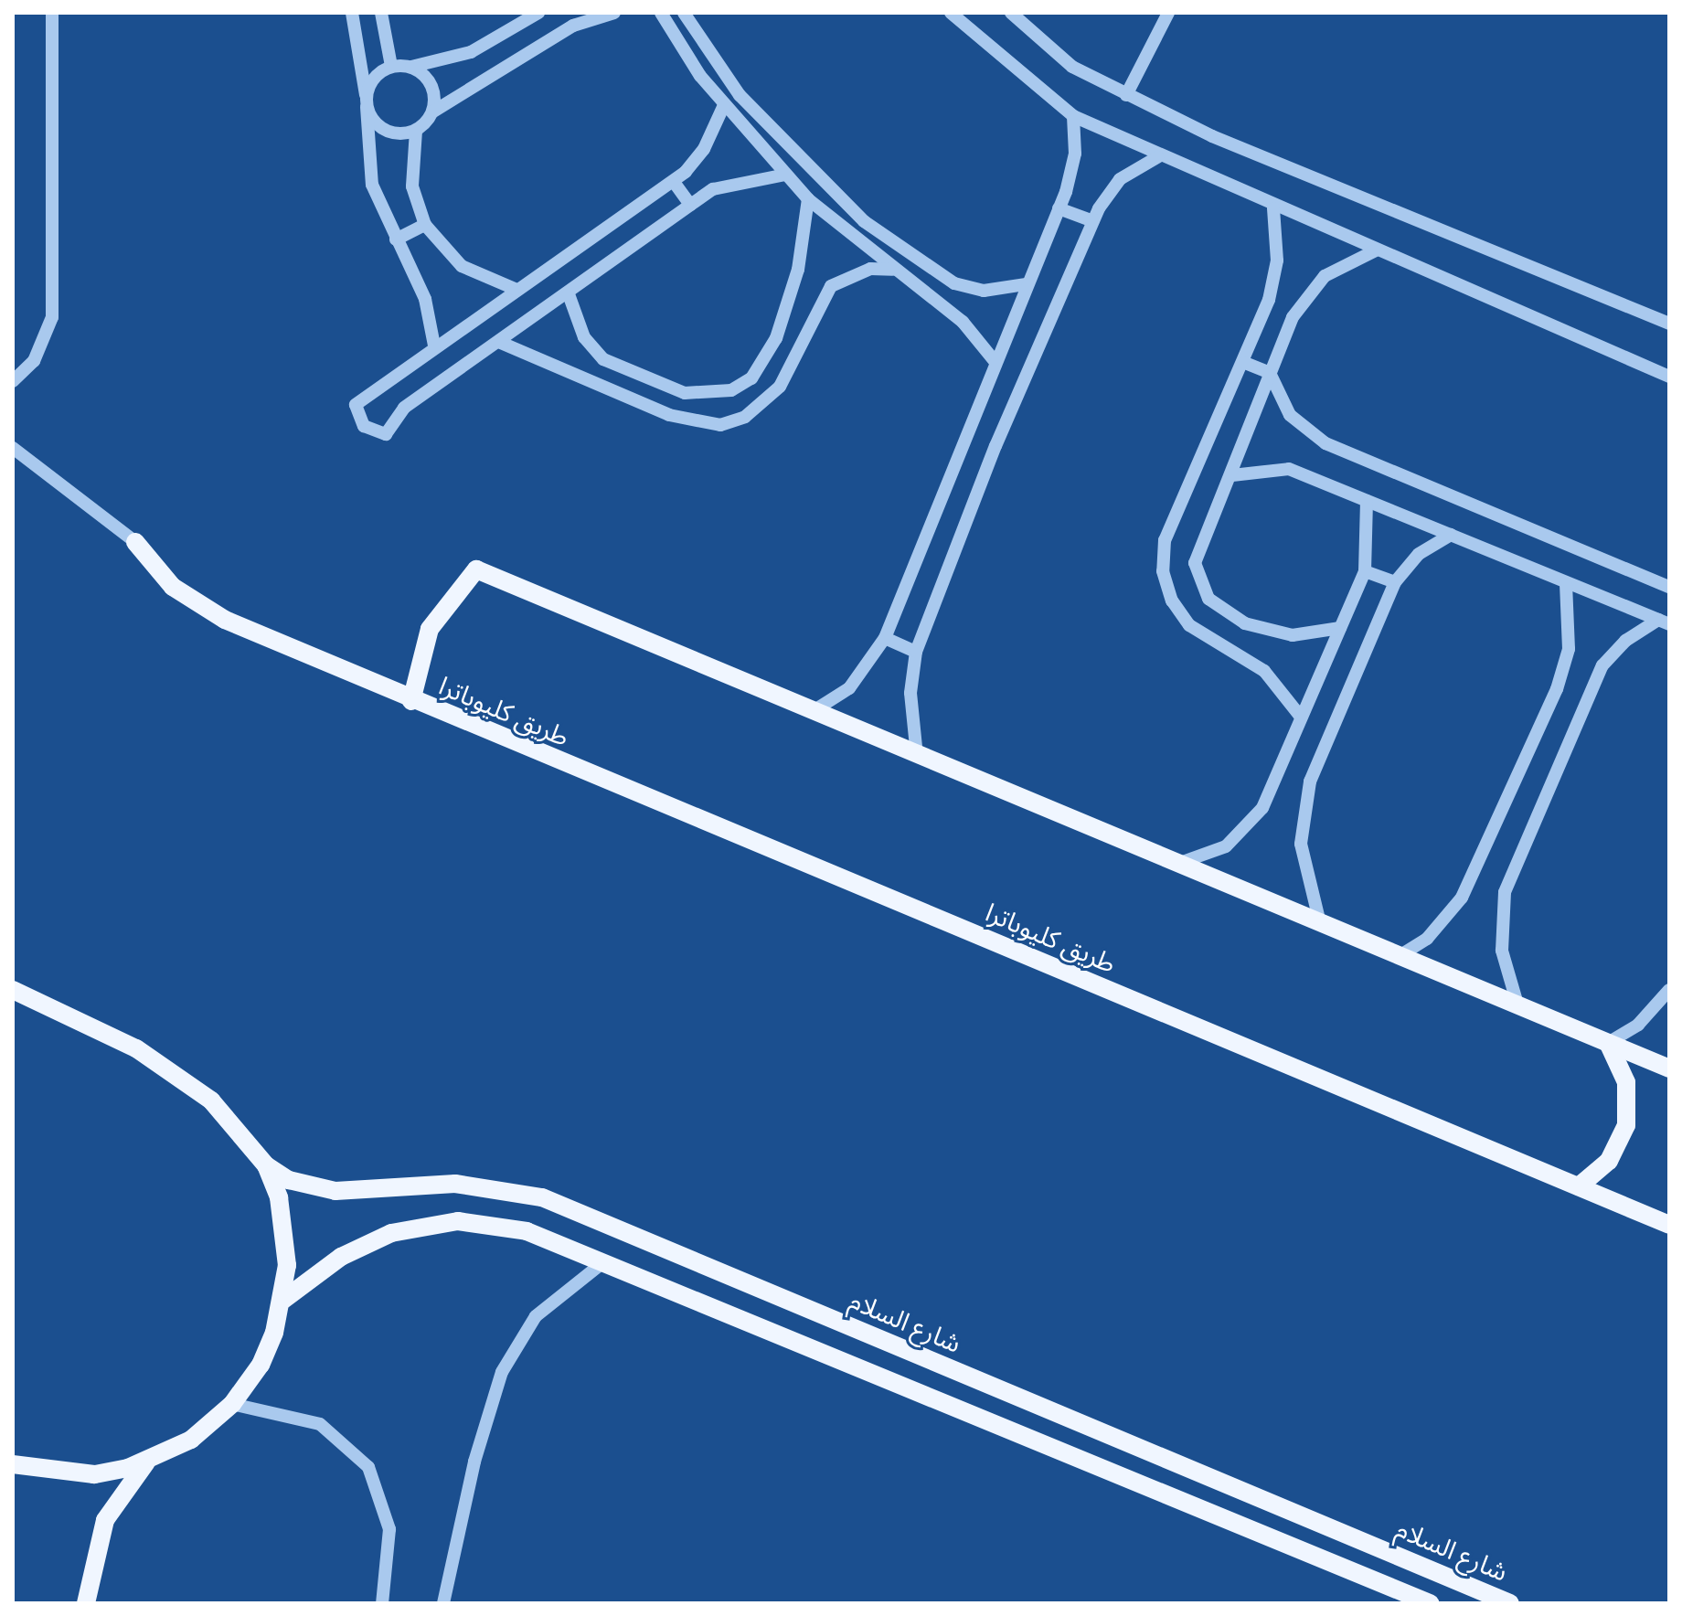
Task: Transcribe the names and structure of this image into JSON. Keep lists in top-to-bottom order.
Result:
{
  "streets": {
    "main road": ["طريق كليوباترا", "شارع السلام"]
  }
}
